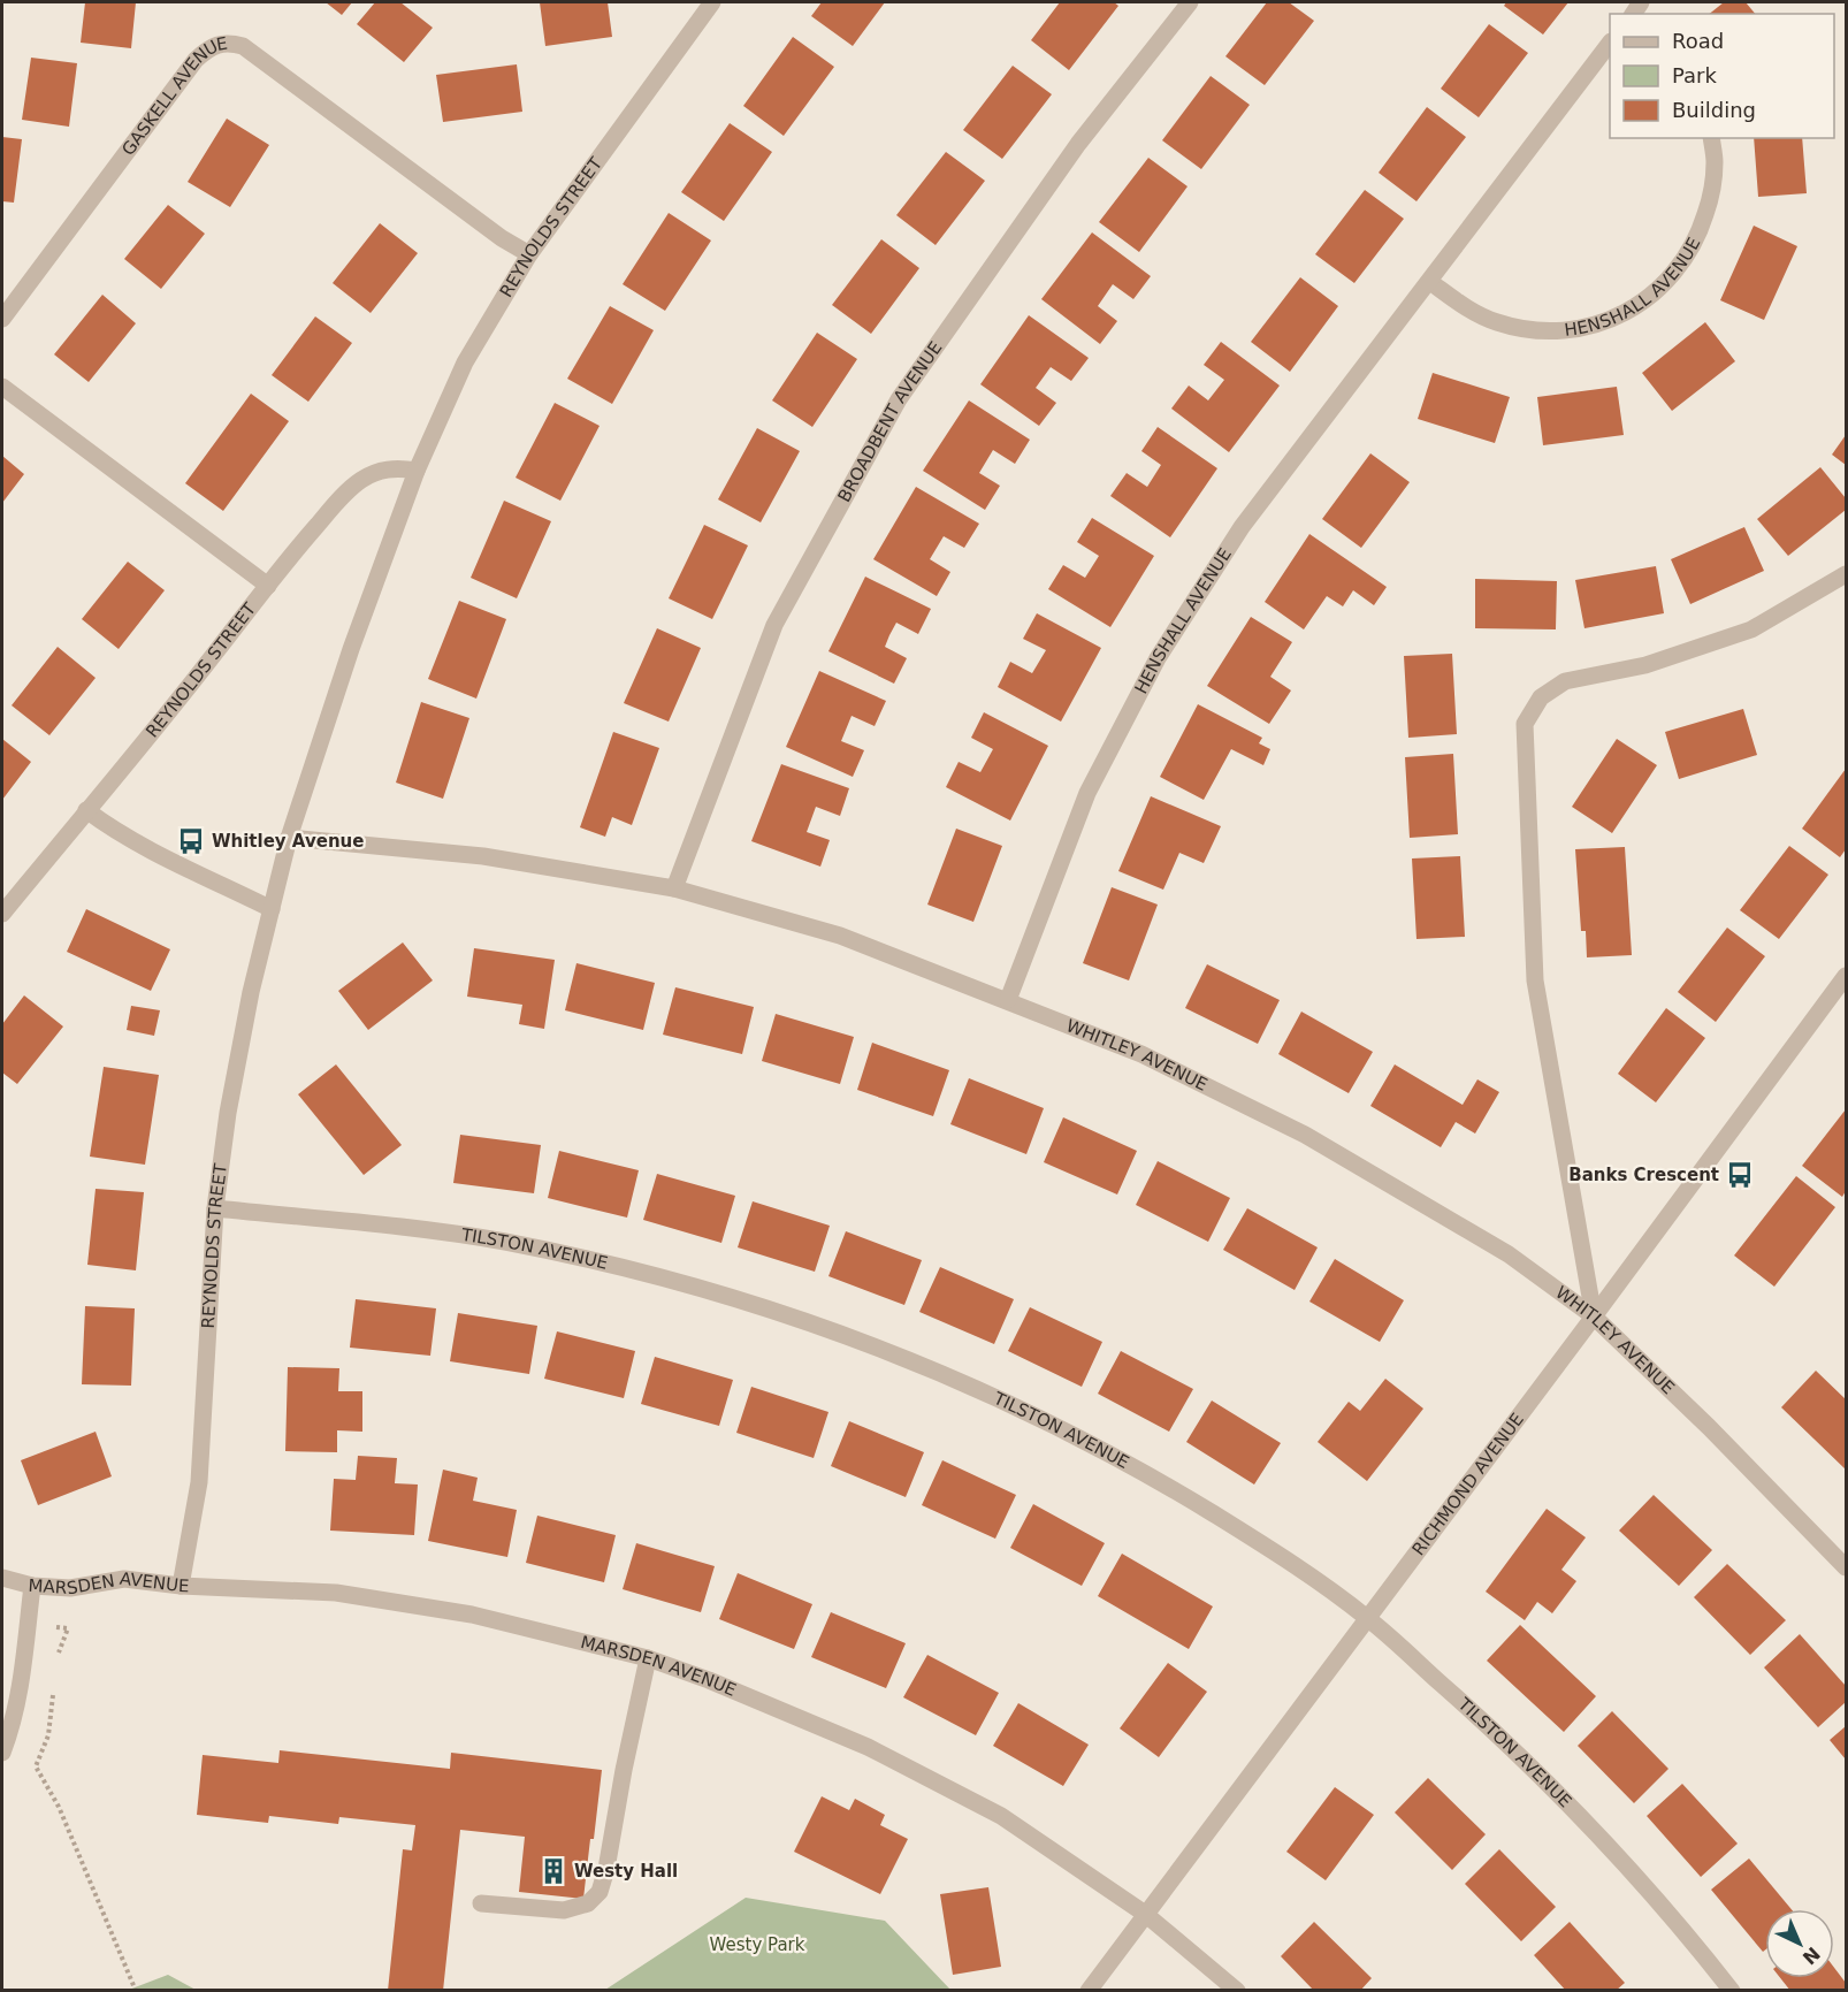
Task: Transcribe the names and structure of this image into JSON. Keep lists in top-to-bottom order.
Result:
{
  "streets": {
    "street": [
      "GASKELL AVENUE",
      "REYNOLDS STREET",
      "HENSHALL AVENUE",
      "BROADBENT AVENUE",
      "WHITLEY AVENUE",
      "TILSTON AVENUE",
      "RICHMOND AVENUE",
      "MARSDEN AVENUE"
    ]
  },
  "crossings": [
    ["GASKELL AVENUE", "REYNOLDS STREET"],
    ["REYNOLDS STREET", "WHITLEY AVENUE"],
    ["REYNOLDS STREET", "TILSTON AVENUE"],
    ["REYNOLDS STREET", "MARSDEN AVENUE"],
    ["HENSHALL AVENUE", "WHITLEY AVENUE"],
    ["BROADBENT AVENUE", "WHITLEY AVENUE"],
    ["WHITLEY AVENUE", "RICHMOND AVENUE"],
    ["TILSTON AVENUE", "RICHMOND AVENUE"],
    ["RICHMOND AVENUE", "MARSDEN AVENUE"]
  ],
  "parks": ["Westy Park"],
  "places": {
    "bus stop": ["Whitley Avenue", "Banks Crescent"],
    "building": ["Westy Hall"]
  },
  "legend": ["Road", "Park", "Building"],
  "north": "bottom right"
}
